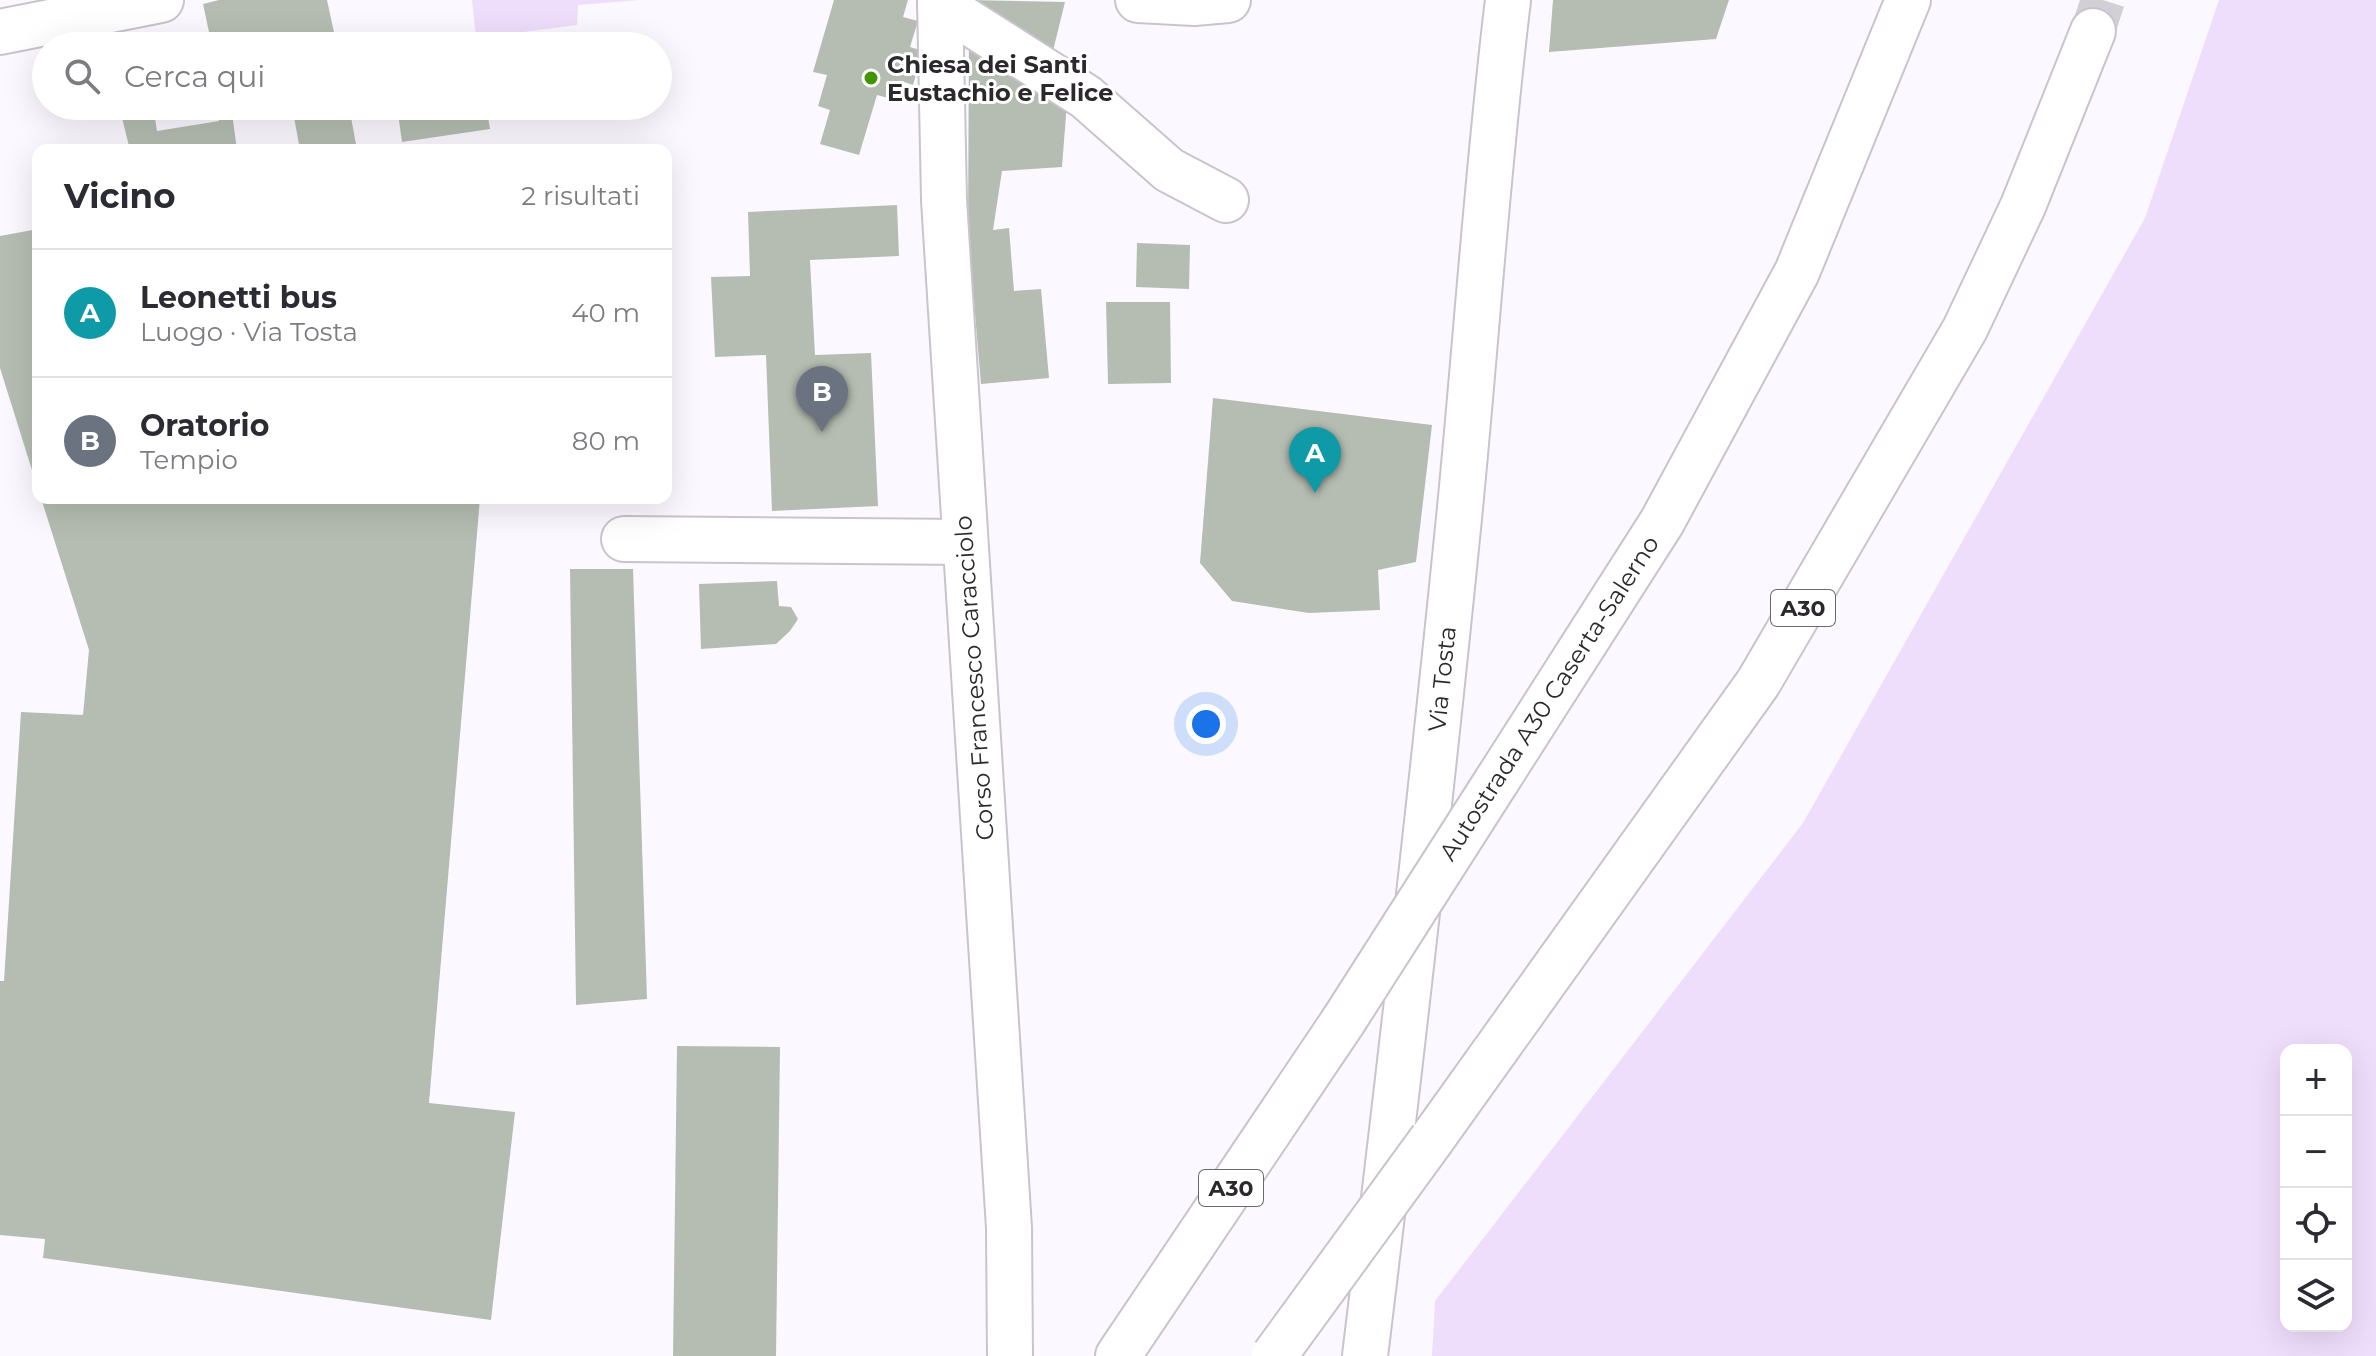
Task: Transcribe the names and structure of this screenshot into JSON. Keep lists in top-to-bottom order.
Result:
{
  "streets": {
    "main road": [
      "A30",
      "Corso Francesco Caracciolo",
      "Via Tosta",
      "Autostrada A30 Caserta-Salerno"
    ]
  },
  "places": ["Chiesa dei Santi Eustachio e Felice"],
  "page": {
    "search": "Cerca qui",
    "heading": ["Vicino", "2 risultati"],
    "list": [
      {
        "mark": "A",
        "name": "Leonetti bus",
        "note": "Luogo · Via Tosta",
        "value": "40 m"
      },
      {
        "mark": "B",
        "name": "Oratorio",
        "note": "Tempio",
        "value": "80 m"
      }
    ],
    "pins": ["B", "A"],
    "map_buttons": ["+", "−"]
  }
}
